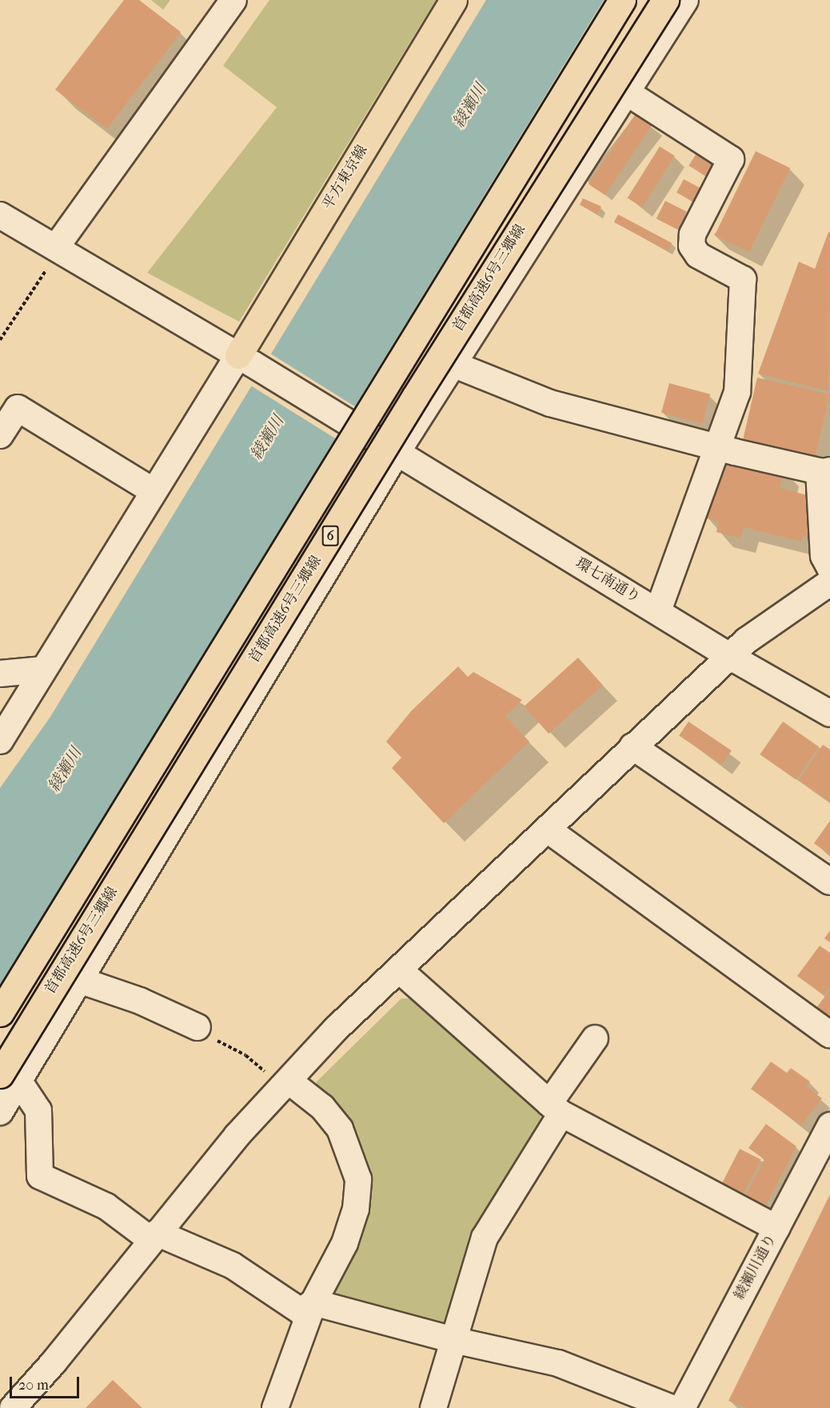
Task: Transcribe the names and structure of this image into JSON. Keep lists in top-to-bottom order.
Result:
{
  "streets": {
    "main road": ["平方東京線", "首都高速6号三郷線", "6"],
    "street": ["環七南通り", "綾瀬川通り"]
  },
  "crossings": [
    ["平方東京線", "環七南通り"]
  ],
  "water": ["綾瀬川"],
  "scale_bar": "20 m"
}
